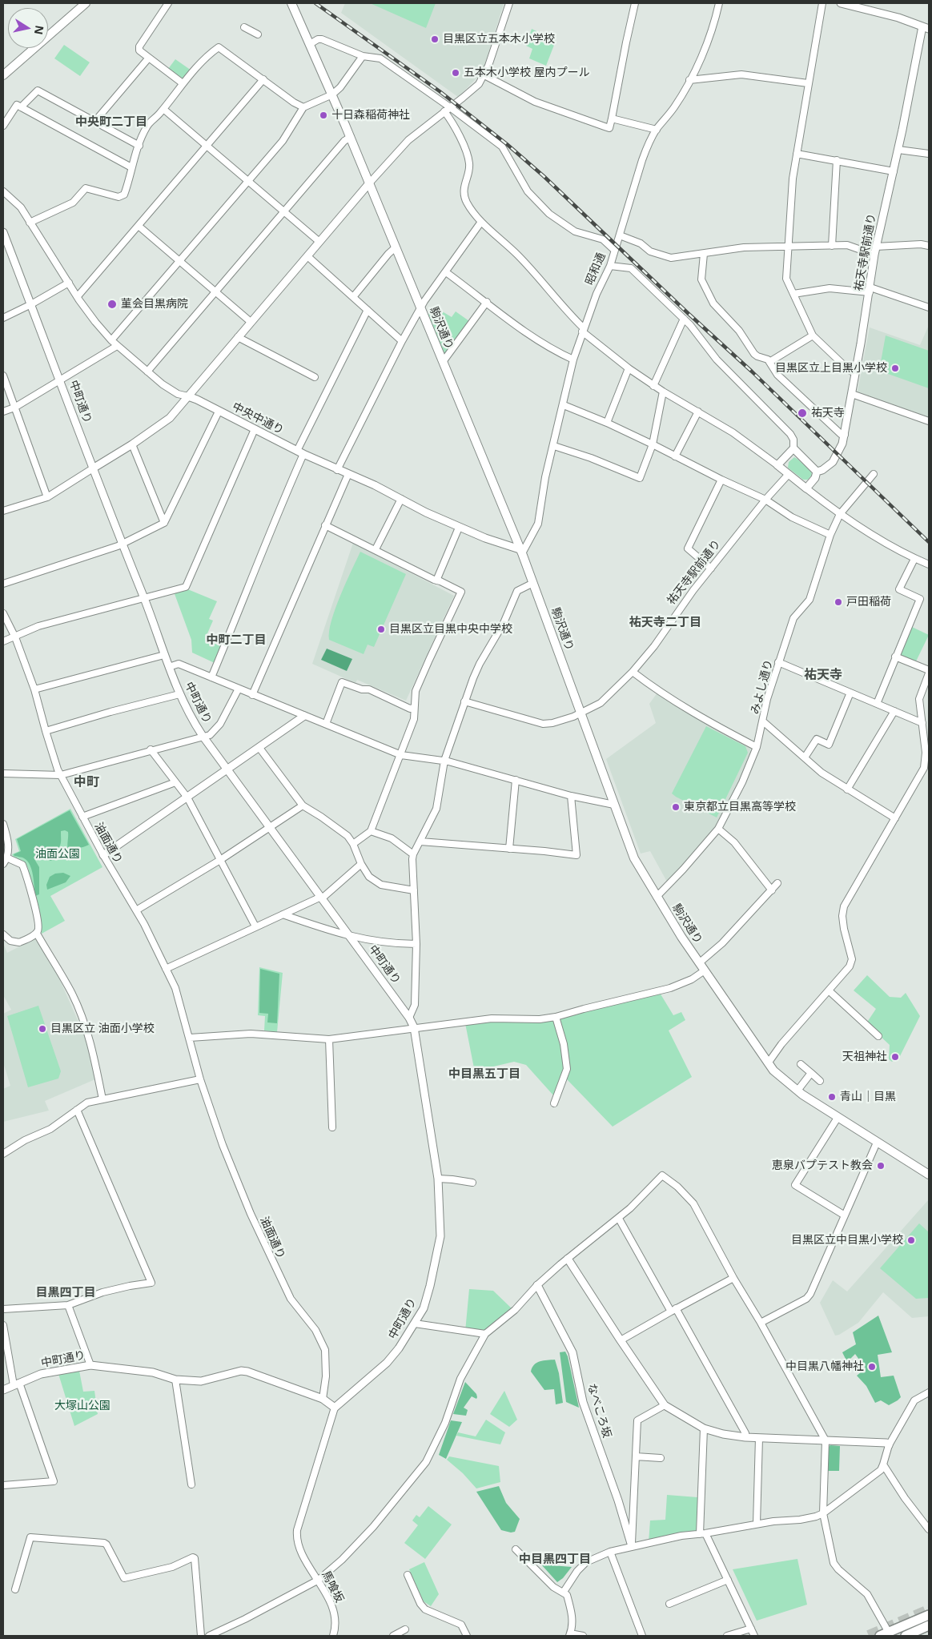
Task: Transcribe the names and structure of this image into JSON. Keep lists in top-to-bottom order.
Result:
{
  "streets": {
    "main road": ["駒沢通り"],
    "street": [
      "祐天寺駅前通り",
      "昭和通",
      "中町通り",
      "中央中通り",
      "みよし通り",
      "油面通り",
      "なべころ坂",
      "馬喰坂"
    ]
  },
  "crossings": [
    ["祐天寺駅前通り", "駒沢通り"],
    ["昭和通", "駒沢通り"],
    ["昭和通", "中央中通り"],
    ["駒沢通り", "中央中通り"],
    ["駒沢通り", "みよし通り"],
    ["中町通り", "油面通り"],
    ["中町通り", "馬喰坂"]
  ],
  "districts": [
    "中央町二丁目",
    "祐天寺二丁目",
    "中町二丁目",
    "祐天寺",
    "中町",
    "中目黒五丁目",
    "目黒四丁目",
    "中目黒四丁目"
  ],
  "parks": ["油面公園", "大塚山公園"],
  "places": [
    "目黒区立五本木小学校",
    "五本木小学校 屋内プール",
    "十日森稲荷神社",
    "菫会目黒病院",
    "目黒区立上目黒小学校",
    "祐天寺",
    "戸田稲荷",
    "目黒区立目黒中央中学校",
    "東京都立目黒高等学校",
    "目黒区立 油面小学校",
    "天祖神社",
    "青山｜目黒",
    "恵泉バプテスト教会",
    "目黒区立中目黒小学校",
    "中目黒八幡神社"
  ],
  "north": "right"
}
